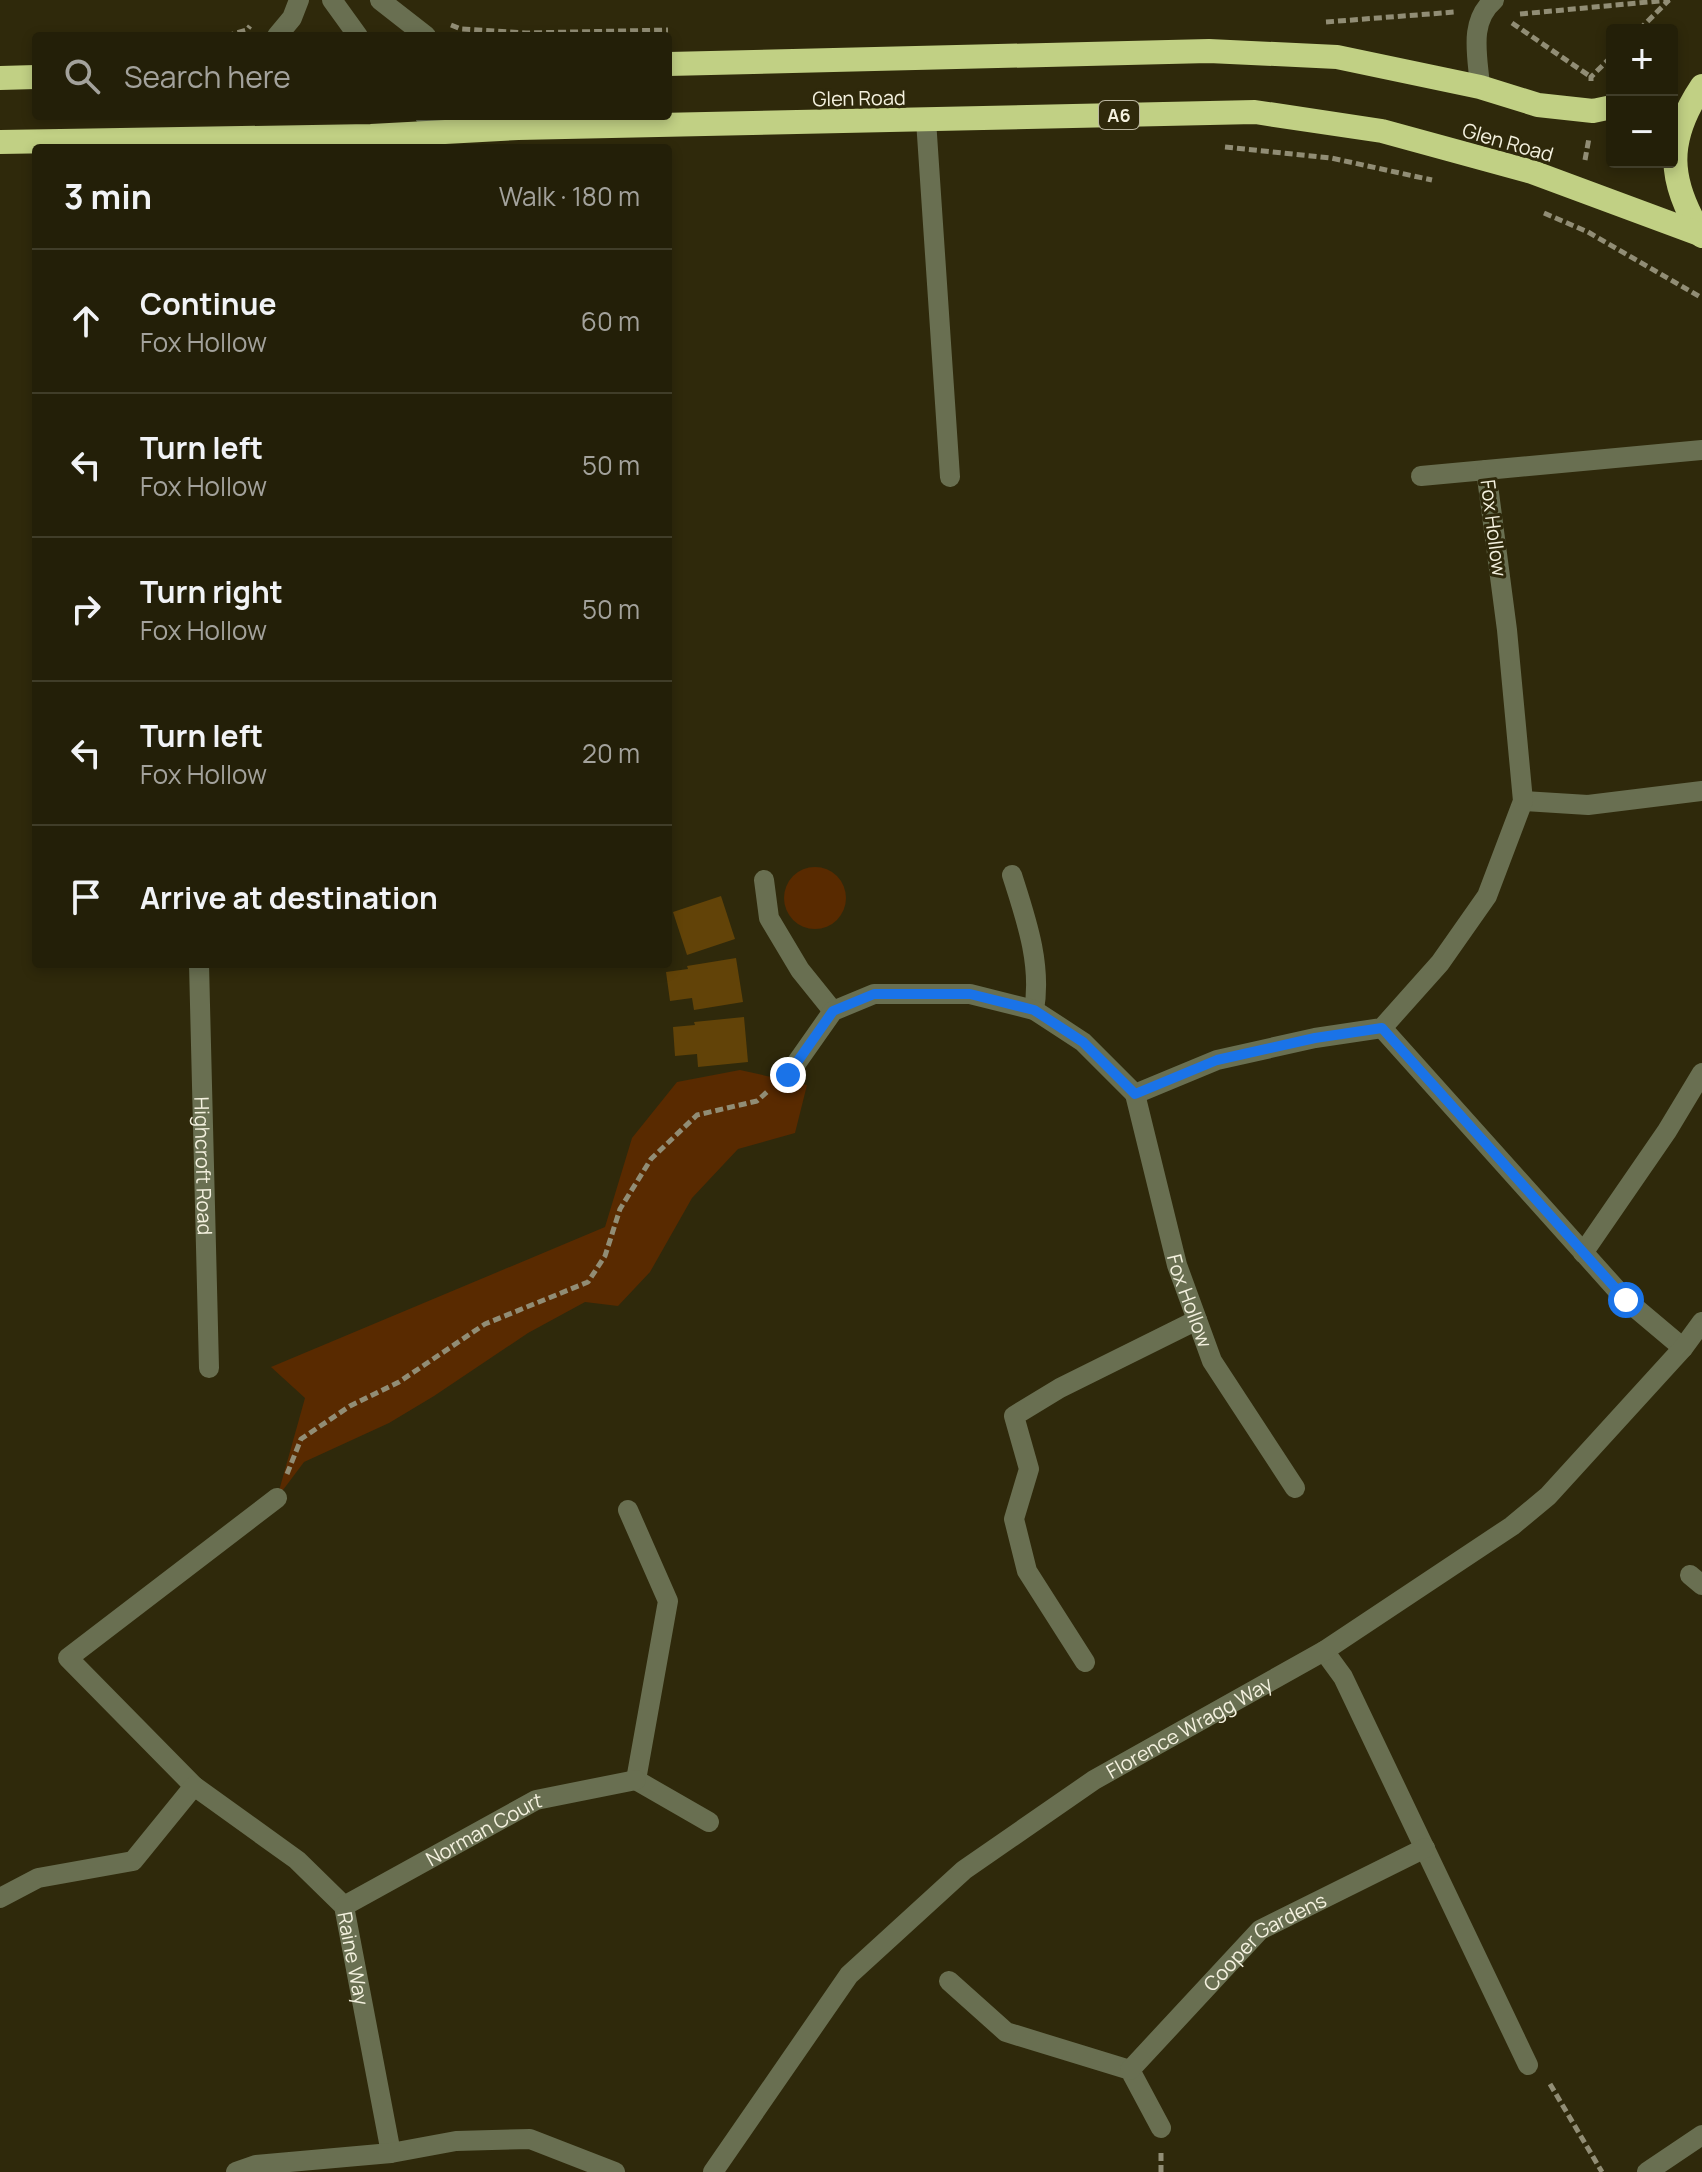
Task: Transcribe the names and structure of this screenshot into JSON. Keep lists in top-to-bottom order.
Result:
{
  "streets": {
    "highway": ["Glen Road", "A6"],
    "street": [
      "Fox Hollow",
      "Highcroft Road",
      "Florence Wragg Way",
      "Norman Court",
      "Cooper Gardens",
      "Raine Way"
    ]
  },
  "crossings": [
    ["Glen Road", "A6"],
    ["Norman Court", "Raine Way"]
  ],
  "page": {
    "map_buttons": ["+", "−"],
    "search": "Search here",
    "heading": ["3 min", "Walk · 180 m"],
    "list": [
      ["Continue", "Fox Hollow", "60 m"],
      ["Turn left", "Fox Hollow", "50 m"],
      ["Turn right", "Fox Hollow", "50 m"],
      ["Turn left", "Fox Hollow", "20 m"],
      "Arrive at destination"
    ]
  }
}
